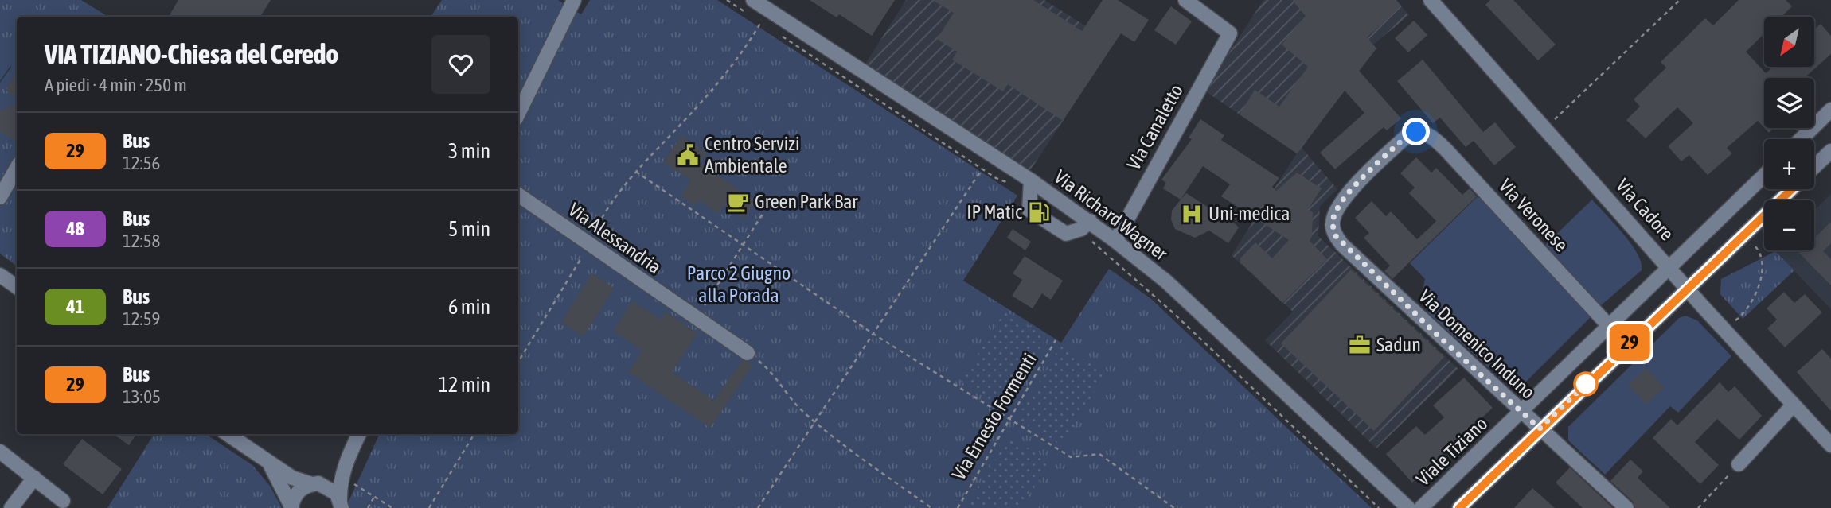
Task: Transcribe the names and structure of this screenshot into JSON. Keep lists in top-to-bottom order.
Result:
{
  "streets": {
    "street": [
      "Via Canaletto",
      "Via Cadore",
      "Via Richard Wagner",
      "Via Veronese",
      "Via Alessandria",
      "Via Domenico Induno",
      "Viale Tiziano"
    ],
    "path": ["Via Ernesto Formenti"]
  },
  "crossings": [
    ["Via Canaletto", "Via Richard Wagner"],
    ["Via Cadore", "Viale Tiziano"],
    ["Via Veronese", "Via Domenico Induno"],
    ["Via Veronese", "Viale Tiziano"],
    ["Via Domenico Induno", "Viale Tiziano"]
  ],
  "parks": ["Parco 2 Giugno alla Porada"],
  "places": {
    "public building": ["Centro Servizi Ambientale"],
    "cafe": ["Green Park Bar"],
    "fuel station": ["IP Matic"],
    "hospital": ["Uni-medica"],
    "office": ["Sadun"]
  },
  "lines": ["bus line 29"],
  "north": "bottom left",
  "page": {
    "on_map": "29",
    "map_buttons": ["+", "−"],
    "heading": ["VIA TIZIANO-Chiesa del Ceredo", "A piedi · 4 min · 250 m"],
    "list": [
      {
        "mark": "29",
        "name": "Bus",
        "note": "12:56",
        "value": "3 min"
      },
      {
        "mark": "48",
        "name": "Bus",
        "note": "12:58",
        "value": "5 min"
      },
      {
        "mark": "41",
        "name": "Bus",
        "note": "12:59",
        "value": "6 min"
      },
      {
        "mark": "29",
        "name": "Bus",
        "note": "13:05",
        "value": "12 min"
      }
    ]
  }
}
